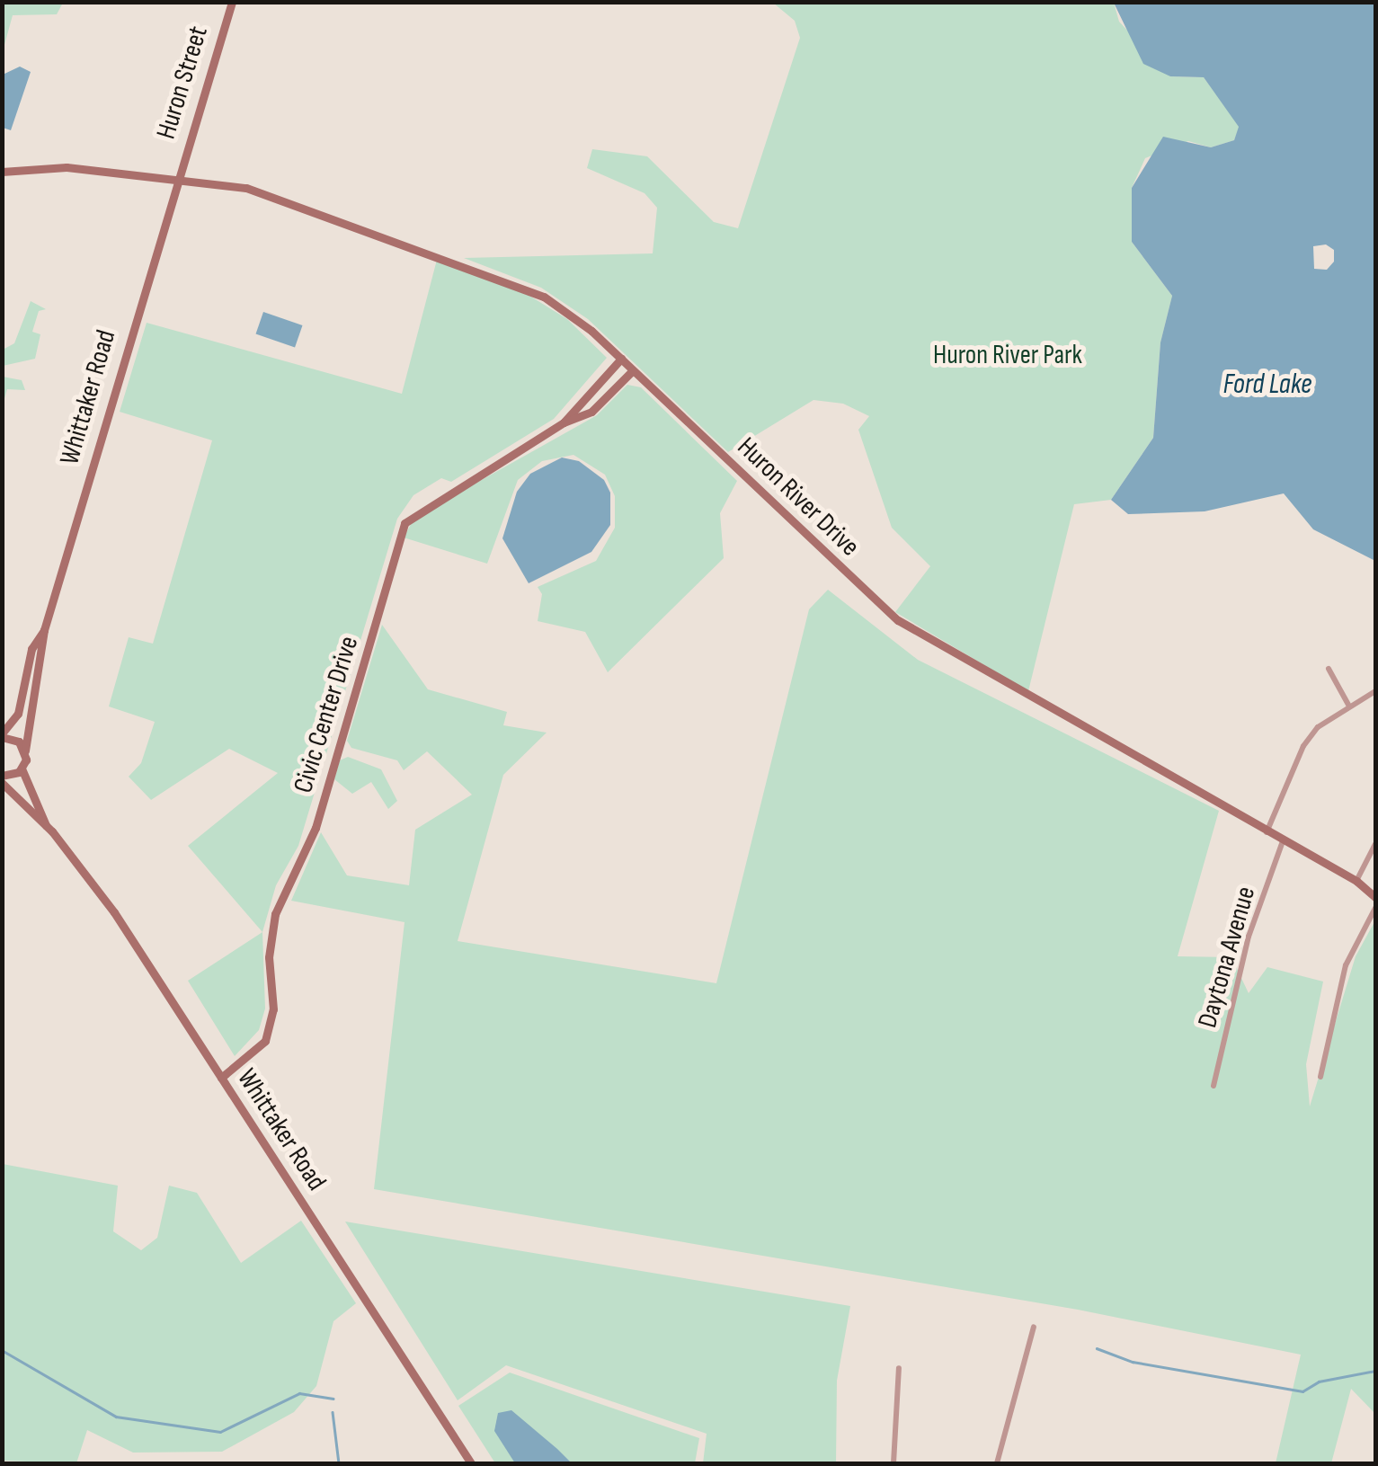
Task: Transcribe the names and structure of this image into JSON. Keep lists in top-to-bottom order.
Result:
{
  "streets": {
    "main road": [
      "Huron Street",
      "Whittaker Road",
      "Huron River Drive",
      "Civic Center Drive"
    ],
    "street": ["Daytona Avenue"]
  },
  "crossings": [
    ["Huron Street", "Whittaker Road"],
    ["Huron Street", "Huron River Drive"],
    ["Whittaker Road", "Huron River Drive"],
    ["Whittaker Road", "Civic Center Drive"],
    ["Huron River Drive", "Civic Center Drive"],
    ["Huron River Drive", "Daytona Avenue"]
  ],
  "water": ["Ford Lake"],
  "parks": ["Huron River Park"]
}
